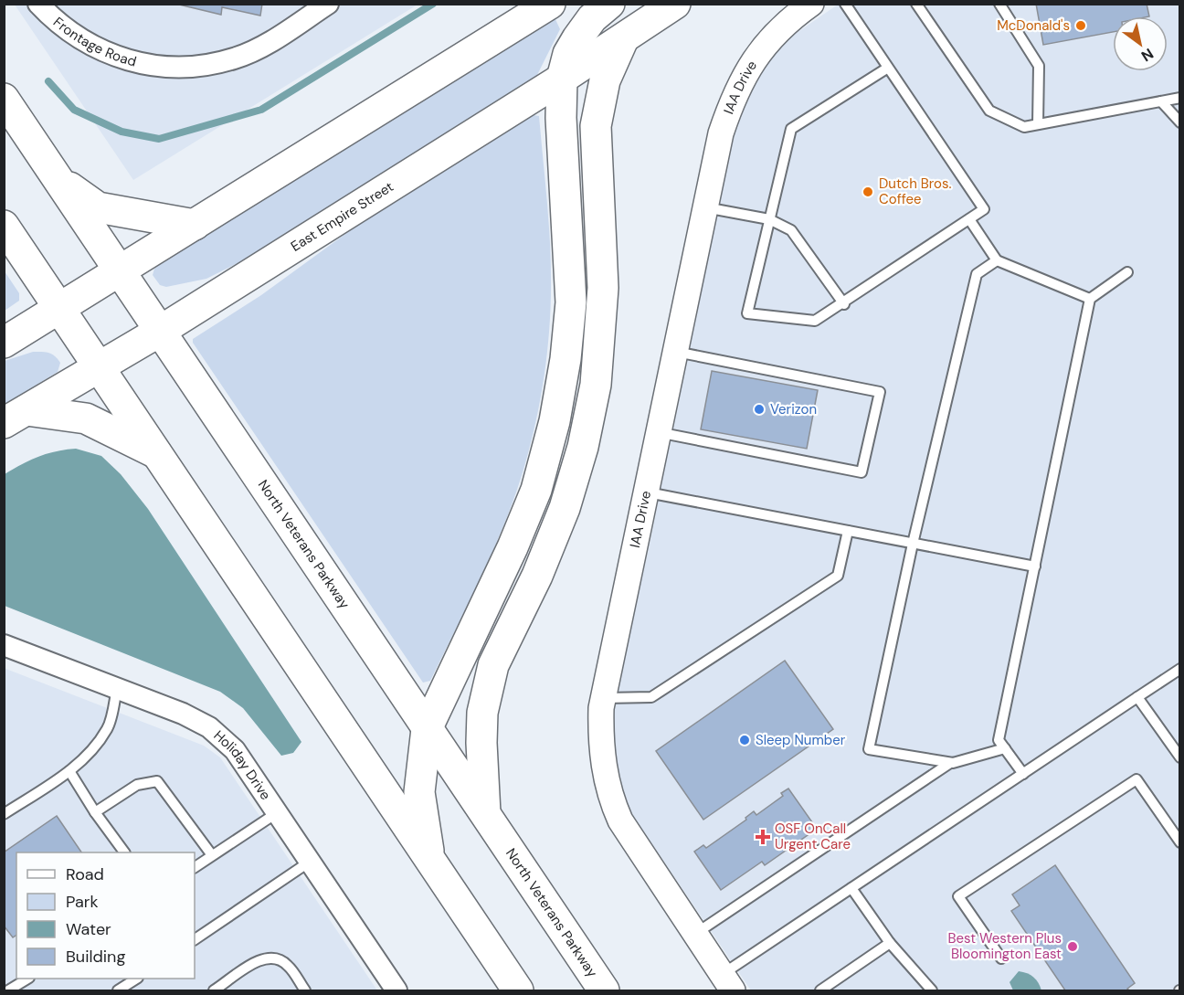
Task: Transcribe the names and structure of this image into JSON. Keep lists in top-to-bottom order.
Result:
{
  "streets": {
    "main road": ["East Empire Street", "North Veterans Parkway"],
    "street": ["Frontage Road", "IAA Drive", "Holiday Drive"]
  },
  "crossings": [
    ["East Empire Street", "North Veterans Parkway"]
  ],
  "places": {
    "other": [
      "McDonald's",
      "Dutch Bros. Coffee",
      "Verizon",
      "Sleep Number",
      "Best Western Plus Bloomington East"
    ],
    "health": ["OSF OnCall Urgent Care"]
  },
  "legend": [
    "Road",
    "Park",
    "Water",
    "Building"
  ],
  "north": "bottom right"
}
